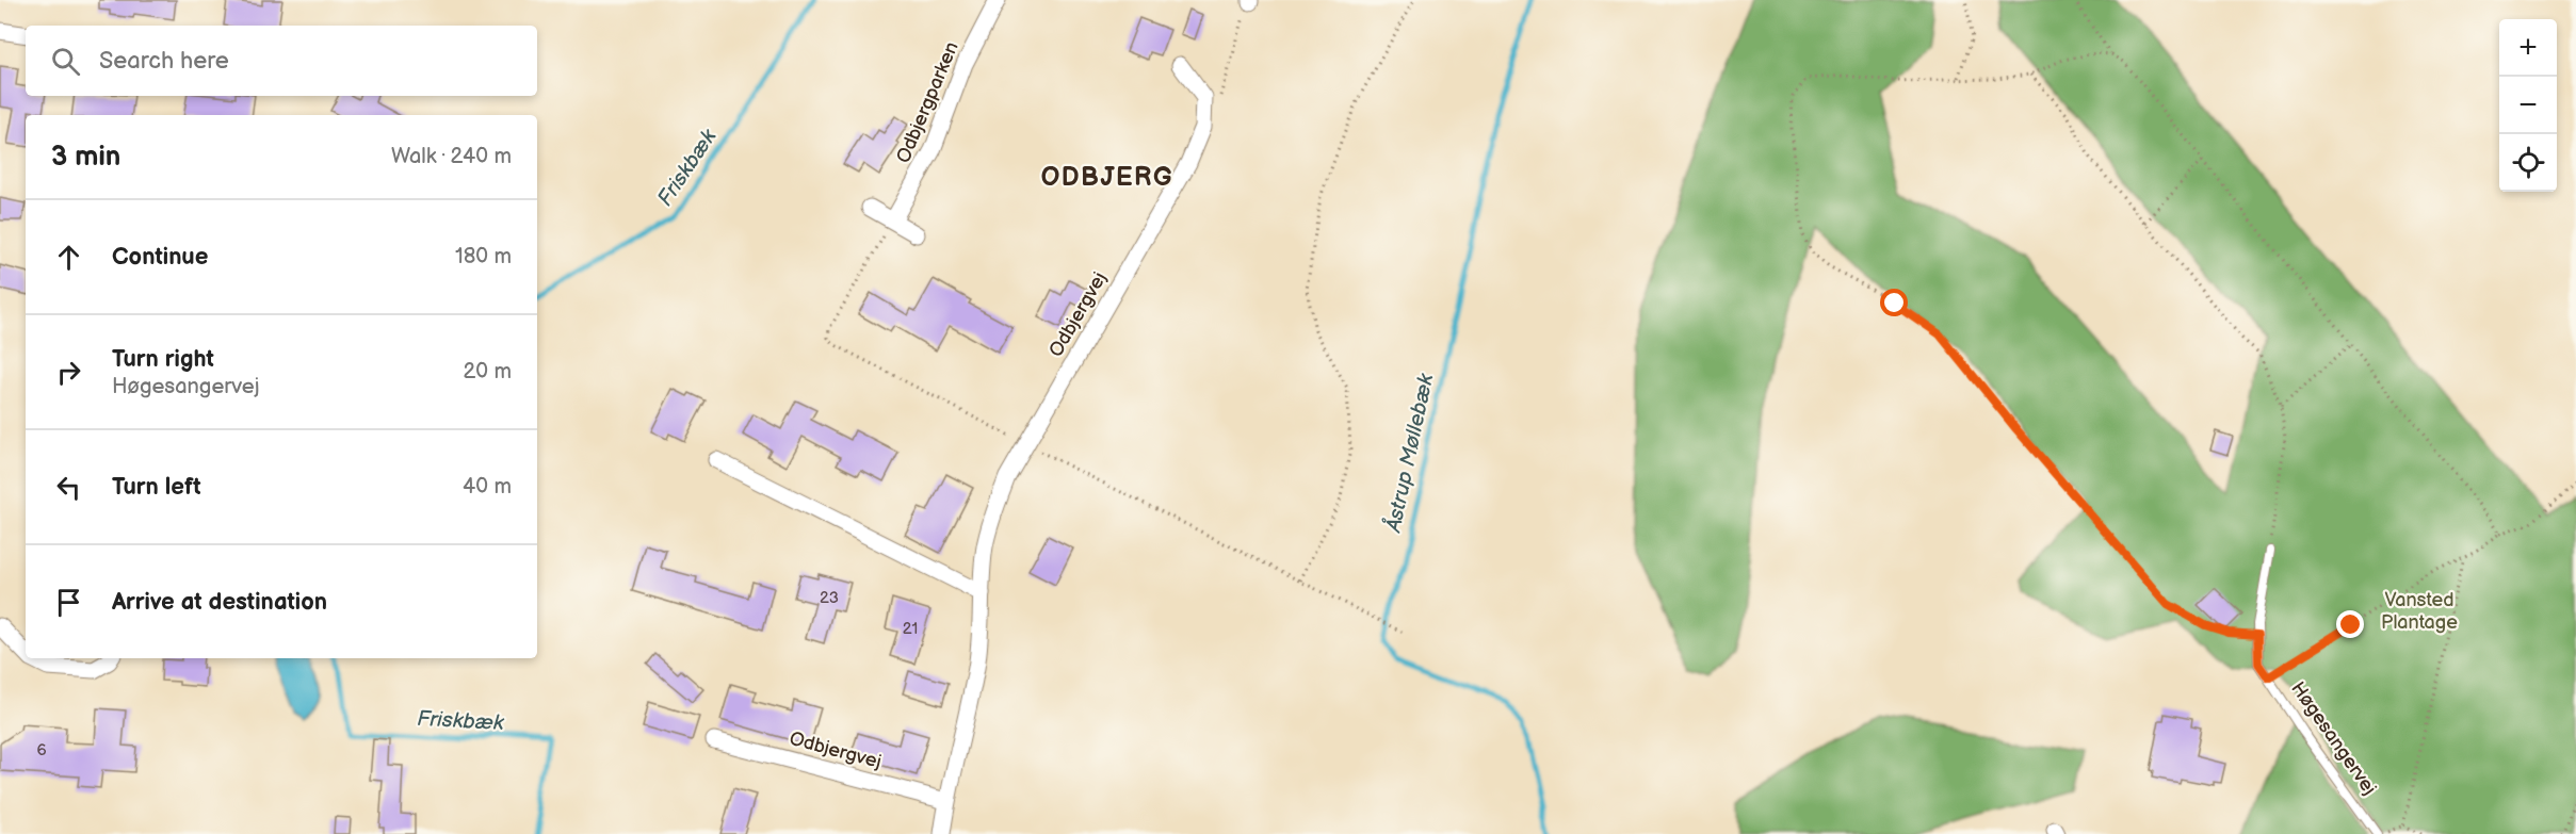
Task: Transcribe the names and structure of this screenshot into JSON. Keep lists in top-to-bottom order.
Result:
{
  "streets": {
    "street": ["Odbjergparken", "Odbjergvej"],
    "lane": ["Høgesangervej"]
  },
  "districts": ["ODBJERG"],
  "water": ["Friskbæk", "Åstrup Møllebæk"],
  "parks": ["Vansted Plantage"],
  "house_numbers": ["23", "21", "6"],
  "page": {
    "map_buttons": ["+", "−"],
    "search": "Search here",
    "heading": ["3 min", "Walk · 240 m"],
    "list": [
      ["Continue", "180 m"],
      ["Turn right", "Høgesangervej", "20 m"],
      ["Turn left", "40 m"],
      "Arrive at destination"
    ]
  }
}
